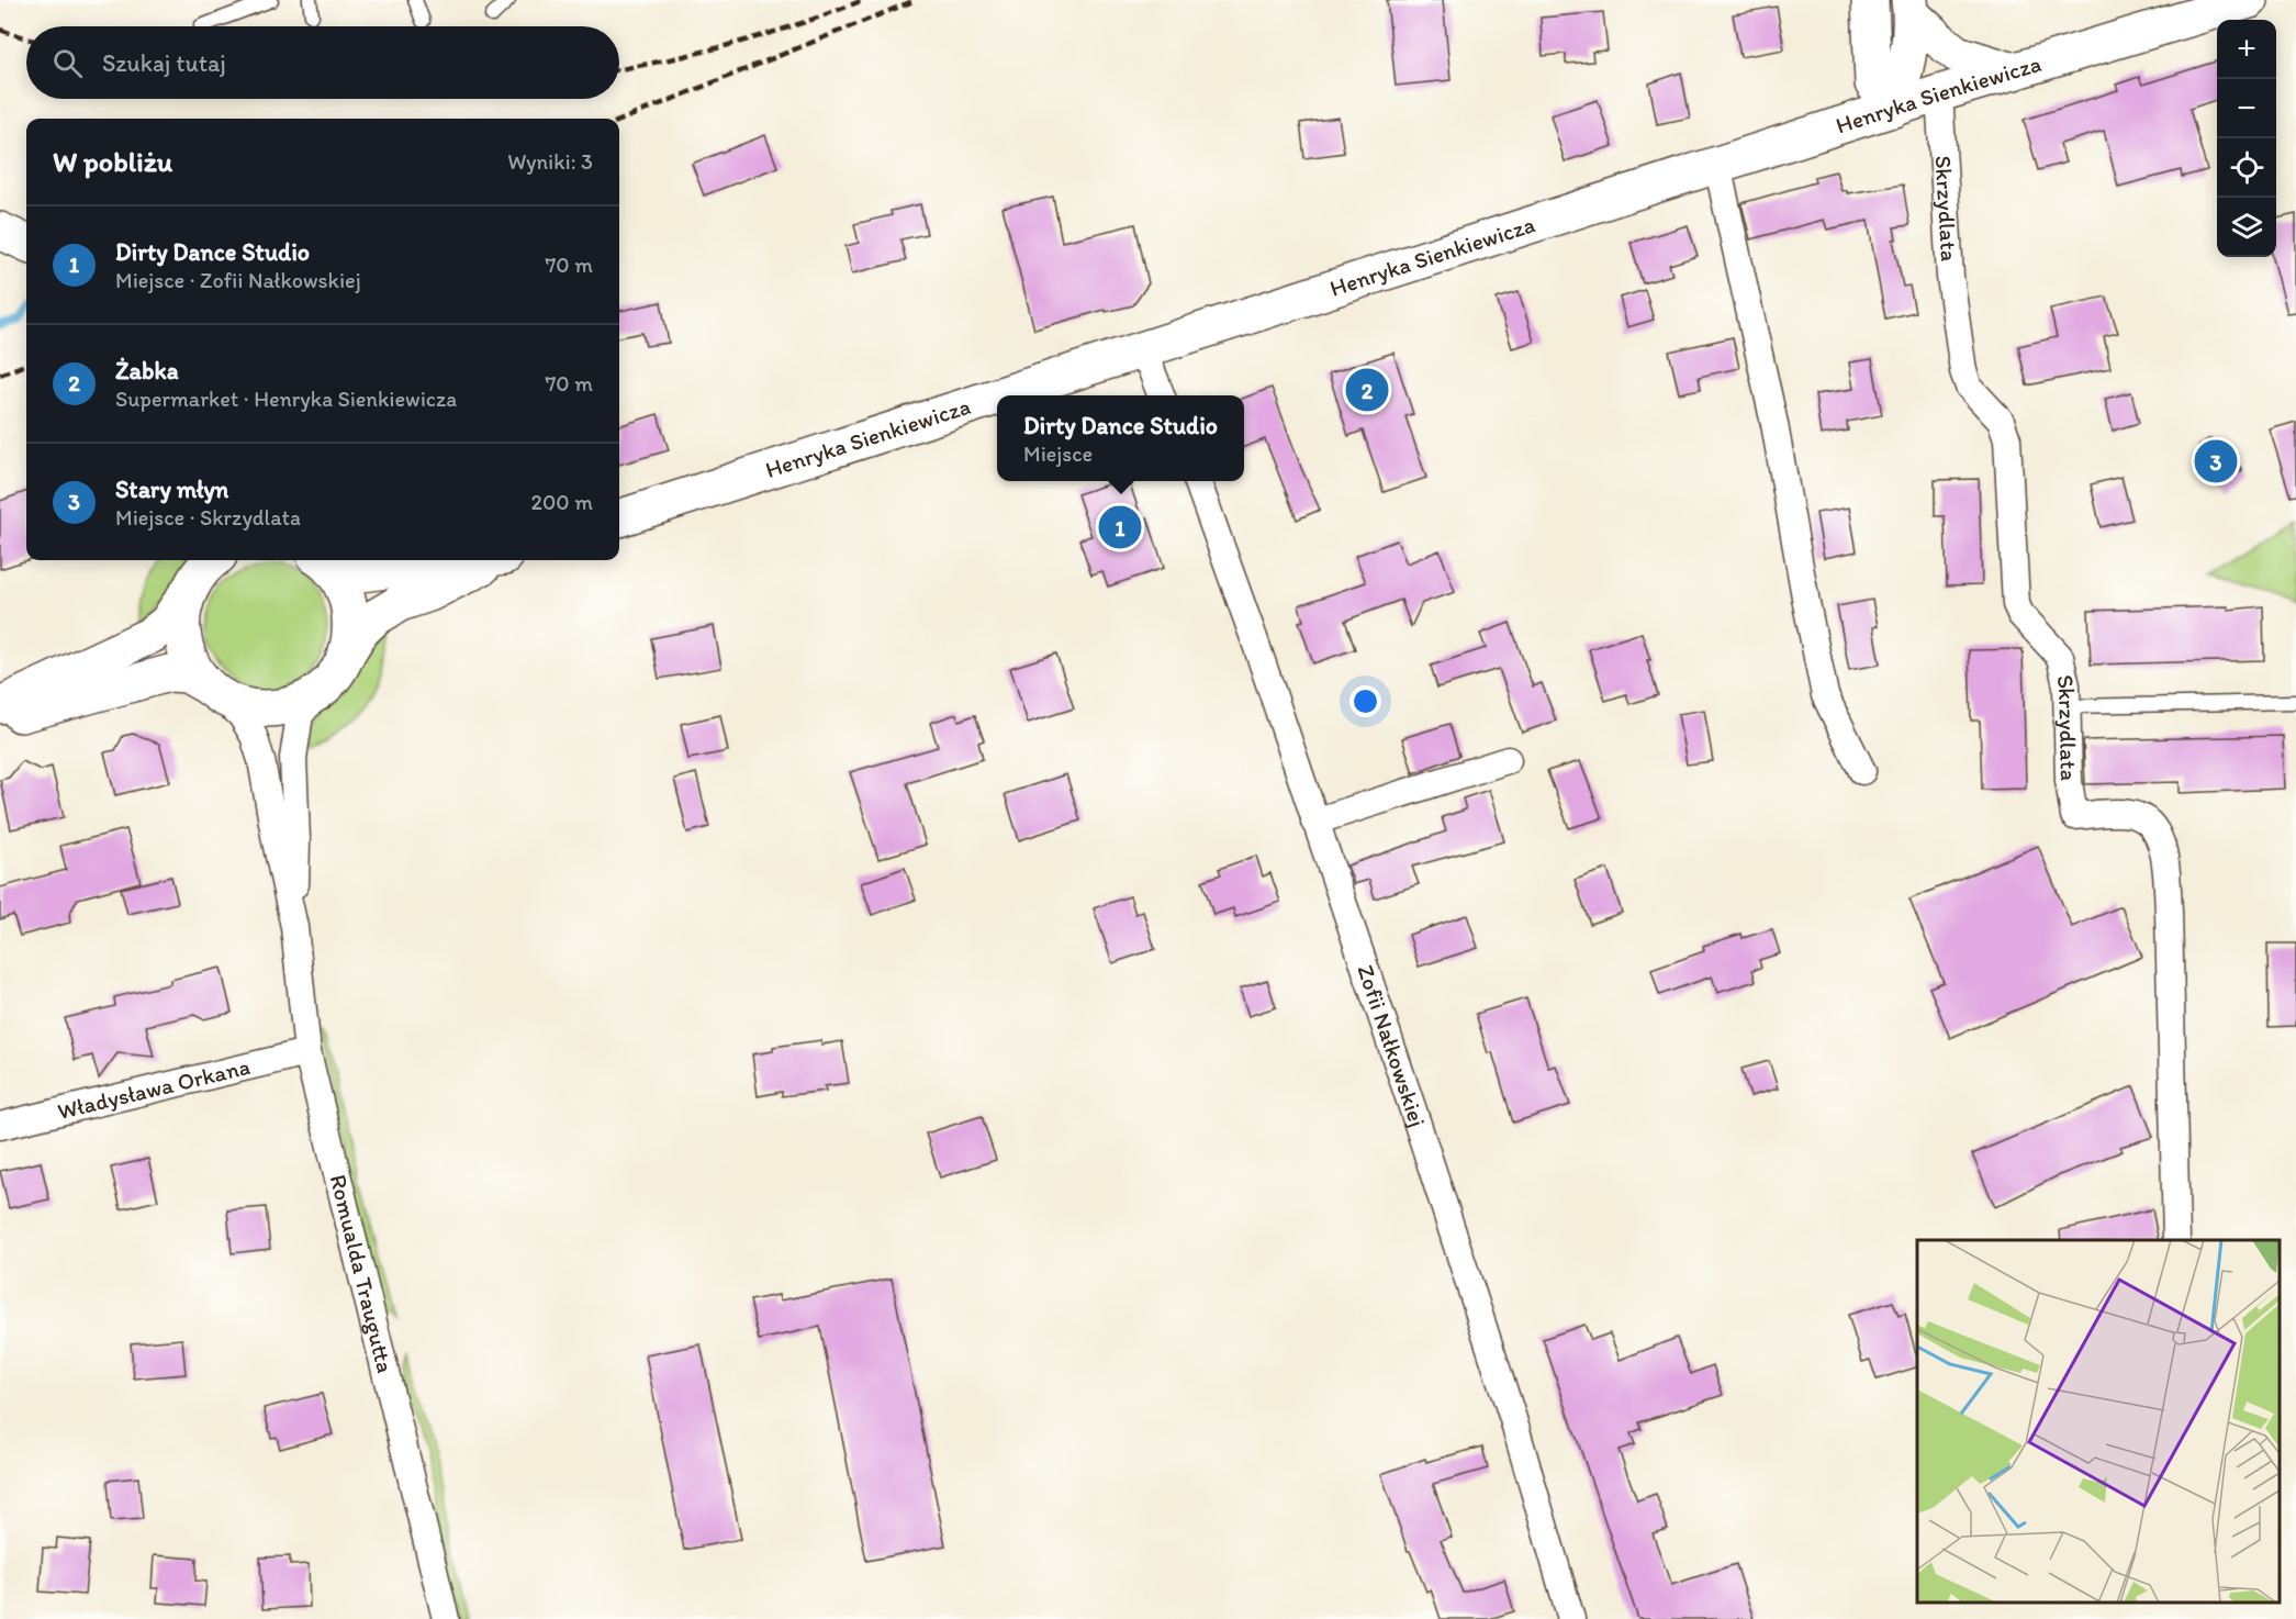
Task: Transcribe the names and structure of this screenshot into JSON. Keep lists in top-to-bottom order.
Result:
{
  "streets": {
    "street": [
      "Henryka Sienkiewicza",
      "Skrzydlata",
      "Zofii Nałkowskiej",
      "Władysława Orkana",
      "Romualda Traugutta"
    ]
  },
  "crossings": [
    ["Henryka Sienkiewicza", "Skrzydlata"],
    ["Władysława Orkana", "Romualda Traugutta"]
  ],
  "page": {
    "map_buttons": ["+", "−"],
    "search": "Szukaj tutaj",
    "heading": ["W pobliżu", "Wyniki: 3"],
    "list": [
      {
        "mark": "1",
        "name": "Dirty Dance Studio",
        "note": "Miejsce · Zofii Nałkowskiej",
        "value": "70 m"
      },
      {
        "mark": "2",
        "name": "Żabka",
        "note": "Supermarket · Henryka Sienkiewicza",
        "value": "70 m"
      },
      {
        "mark": "3",
        "name": "Stary młyn",
        "note": "Miejsce · Skrzydlata",
        "value": "200 m"
      }
    ],
    "pins": ["2", "3", "1"],
    "popup": ["Dirty Dance Studio", "Miejsce"]
  }
}
